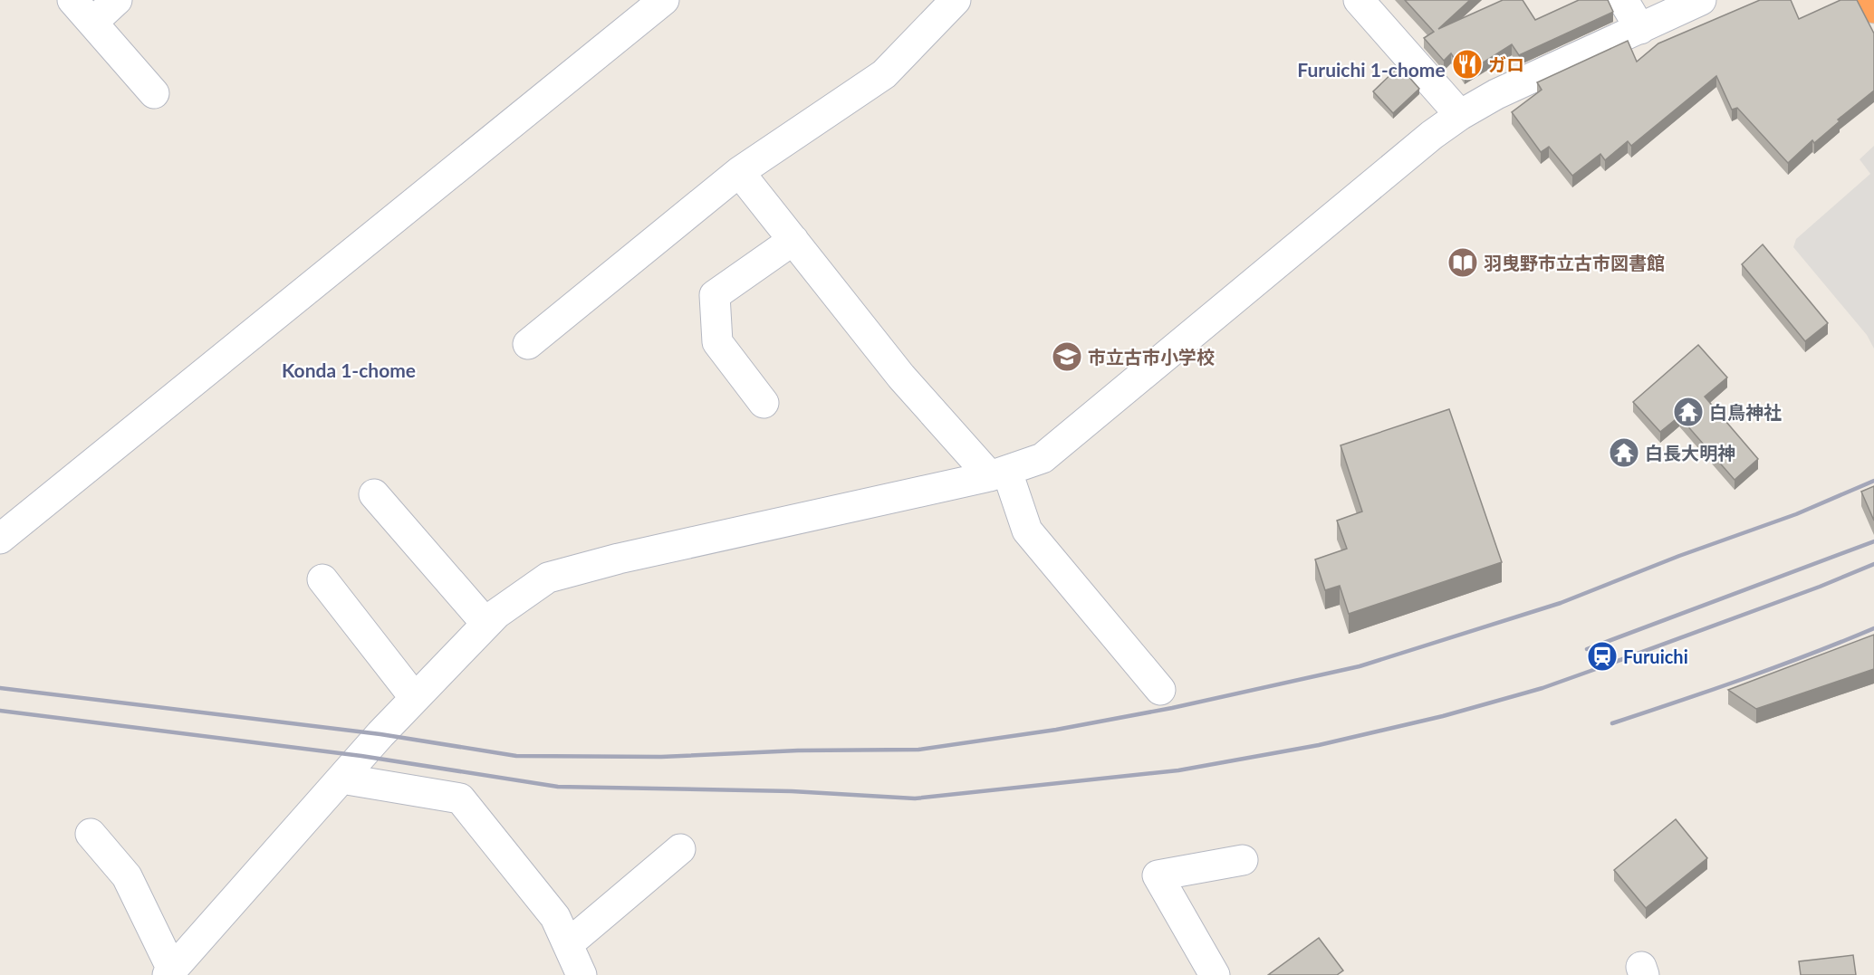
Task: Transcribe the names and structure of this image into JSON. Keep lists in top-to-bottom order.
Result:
{
  "districts": ["Furuichi 1-chome", "Konda 1-chome"],
  "places": {
    "restaurant": ["ガロ"],
    "library": ["羽曳野市立古市図書館"],
    "school or university": ["市立古市小学校"],
    "temple": ["白鳥神社", "白長大明神"],
    "station": ["Furuichi"]
  }
}
